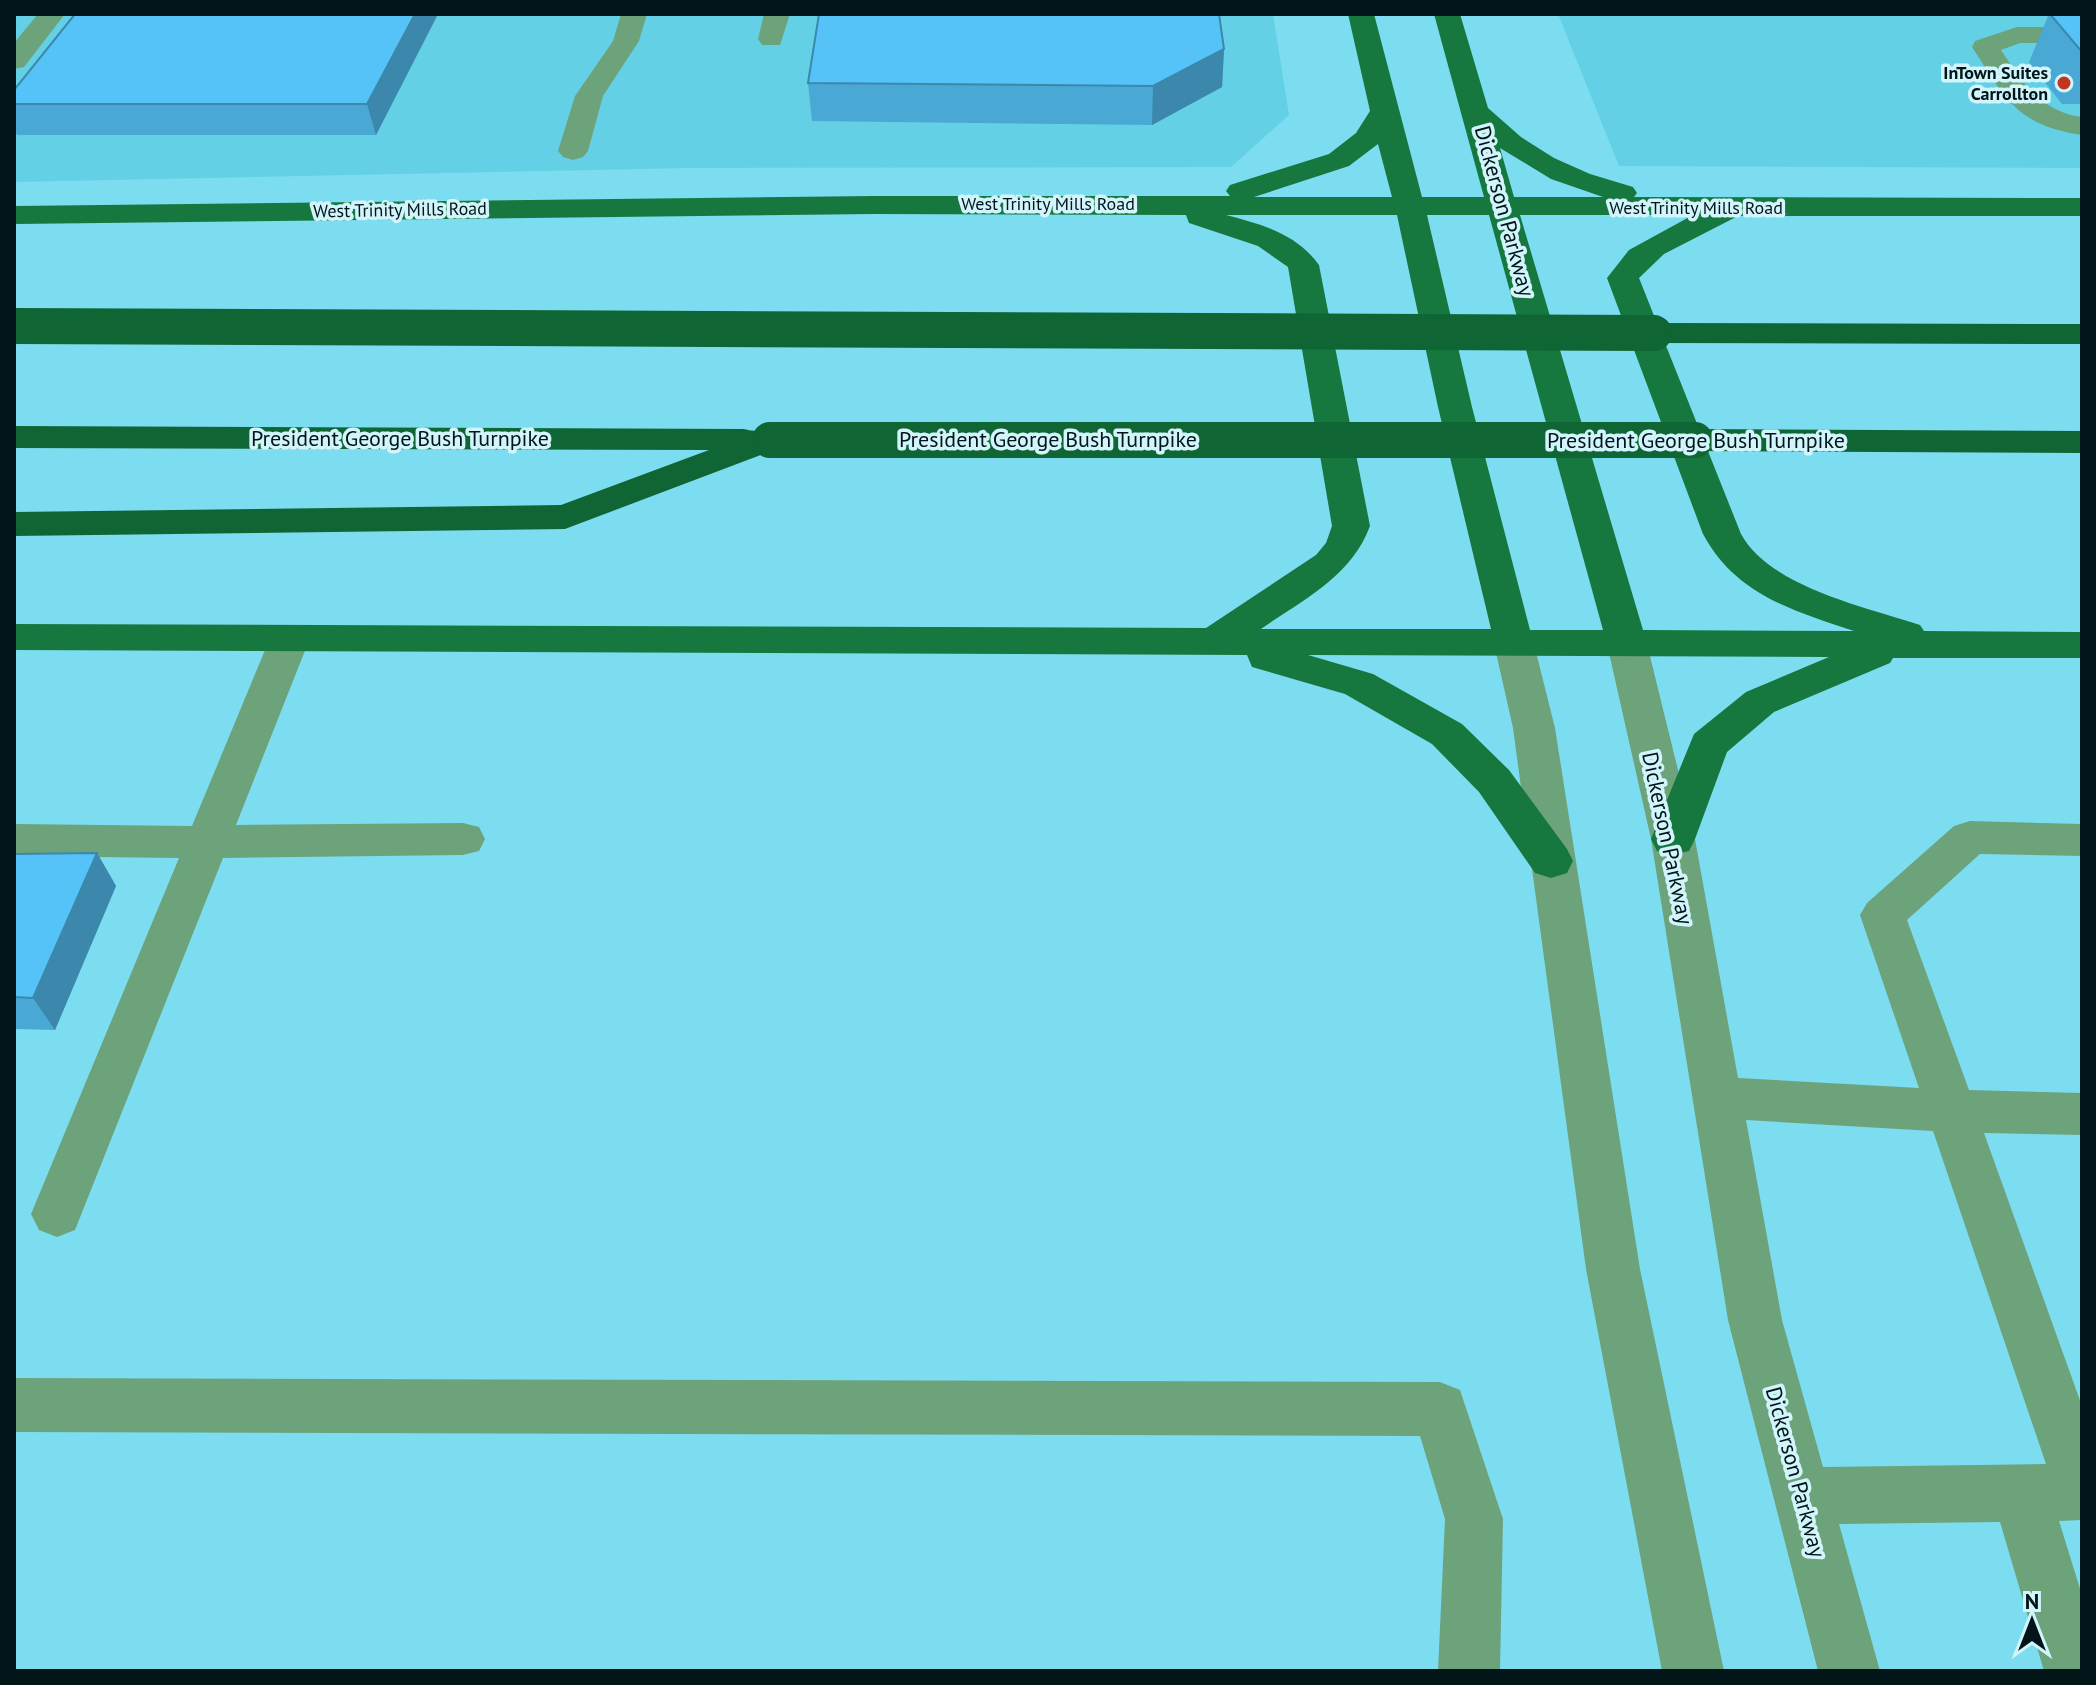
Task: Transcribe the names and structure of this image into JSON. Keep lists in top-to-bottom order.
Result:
{
  "streets": {
    "highway": ["President George Bush Turnpike"],
    "main road": ["West Trinity Mills Road", "Dickerson Parkway"]
  },
  "crossings": [
    ["West Trinity Mills Road", "Dickerson Parkway"]
  ],
  "places": ["InTown Suites Carrollton"],
  "north": "top"
}
